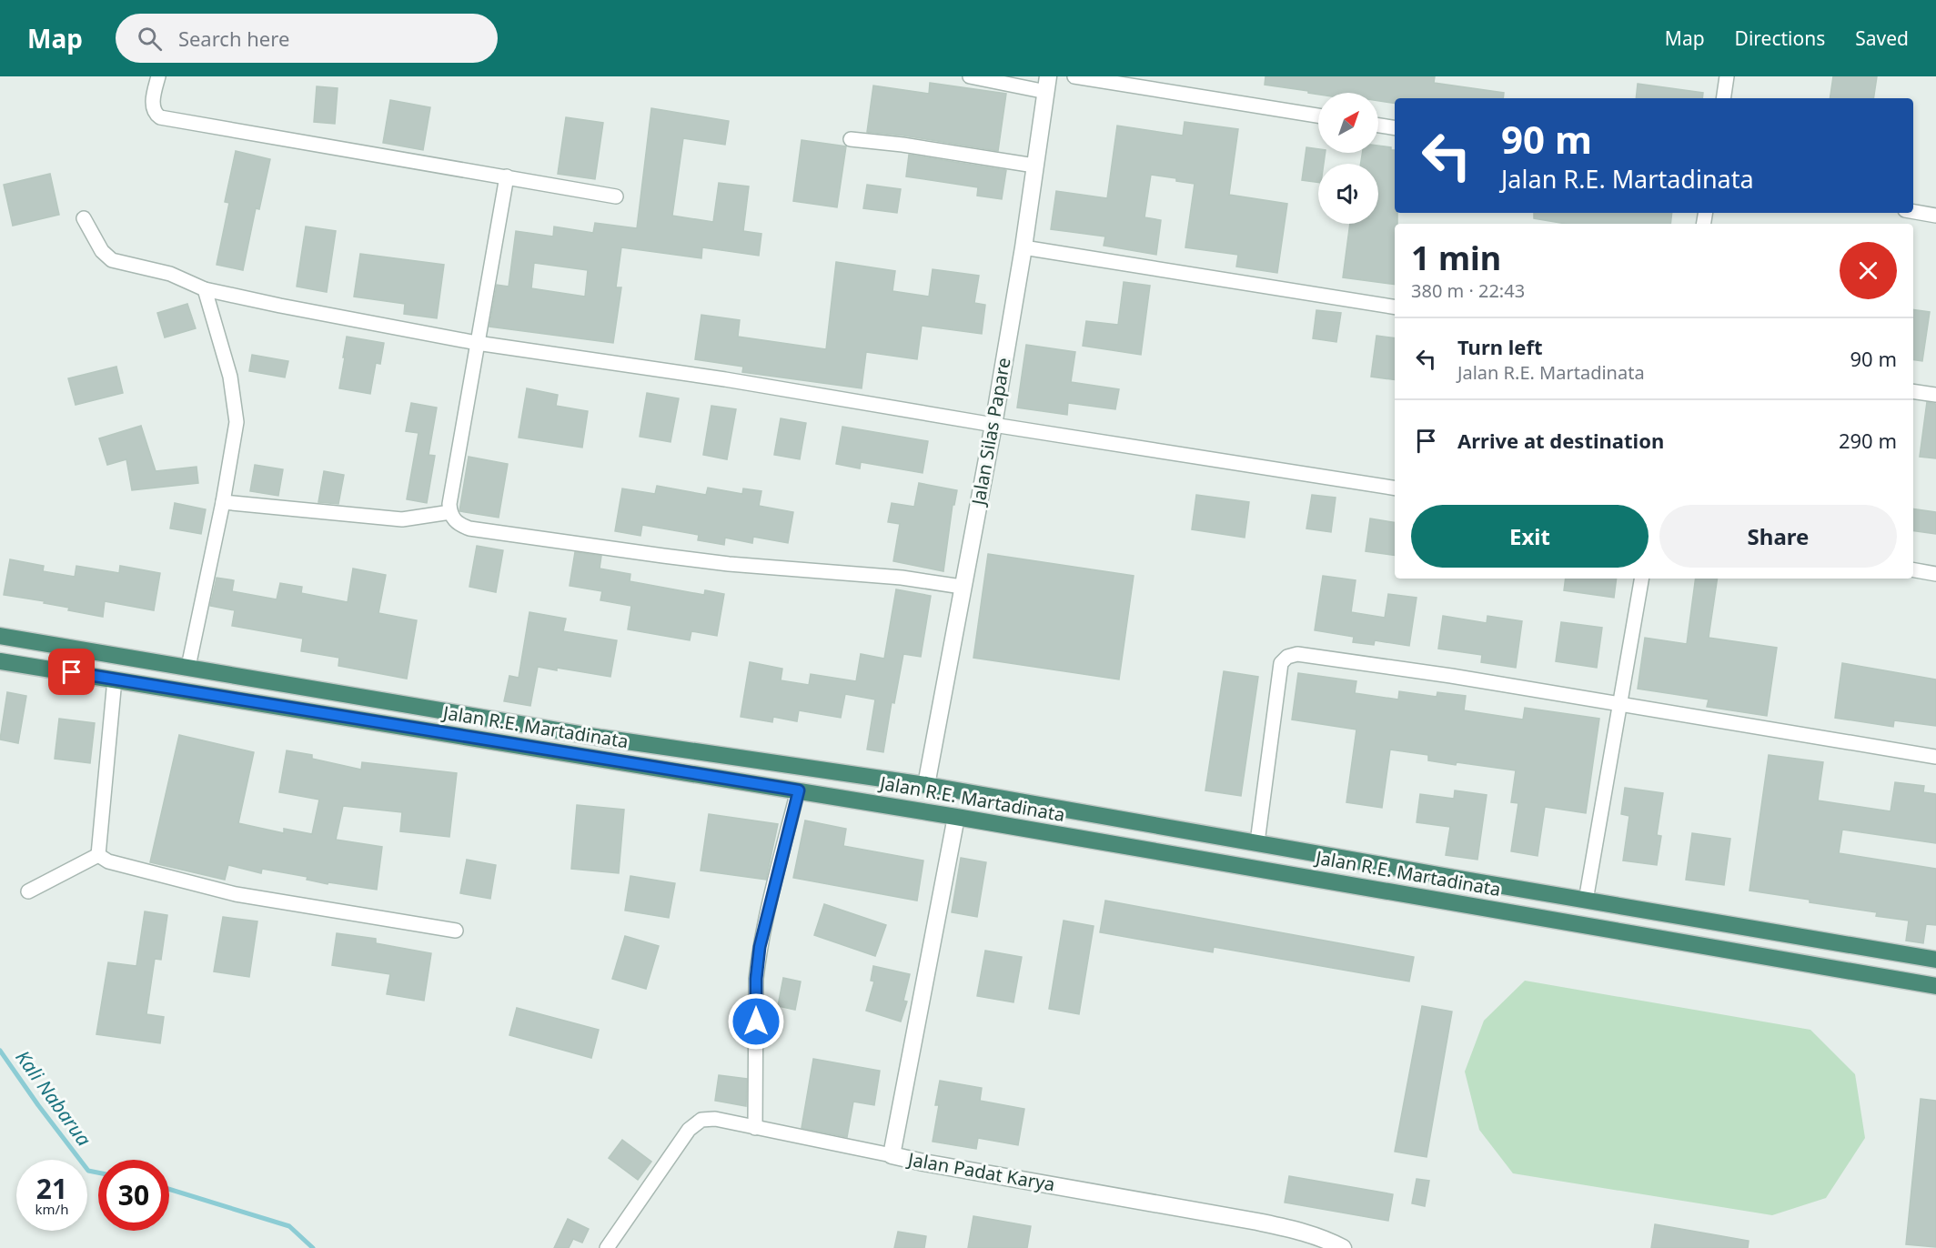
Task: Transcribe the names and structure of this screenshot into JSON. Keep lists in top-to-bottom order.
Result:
{
  "streets": {
    "highway": ["Jalan R.E. Martadinata"],
    "street": ["Jalan Silas Papare", "Jalan Padat Karya"]
  },
  "crossings": [
    ["Jalan Silas Papare", "Jalan R.E. Martadinata"],
    ["Jalan R.E. Martadinata", "Jalan Padat Karya"]
  ],
  "water": ["Kali Nabarua"],
  "north": "top right",
  "page": {
    "header": "Map",
    "search": "Search here",
    "nav": ["Map", "Directions", "Saved"],
    "turn": ["90 m", "Jalan R.E. Martadinata"],
    "heading": ["1 min", "380 m · 22:43"],
    "list": [
      {
        "name": "Turn left",
        "note": "Jalan R.E. Martadinata",
        "value": "90 m"
      },
      {
        "name": "Arrive at destination",
        "value": "290 m"
      }
    ],
    "buttons": ["Exit", "Share"],
    "speed": "21 km/h",
    "limit": "30"
  }
}
